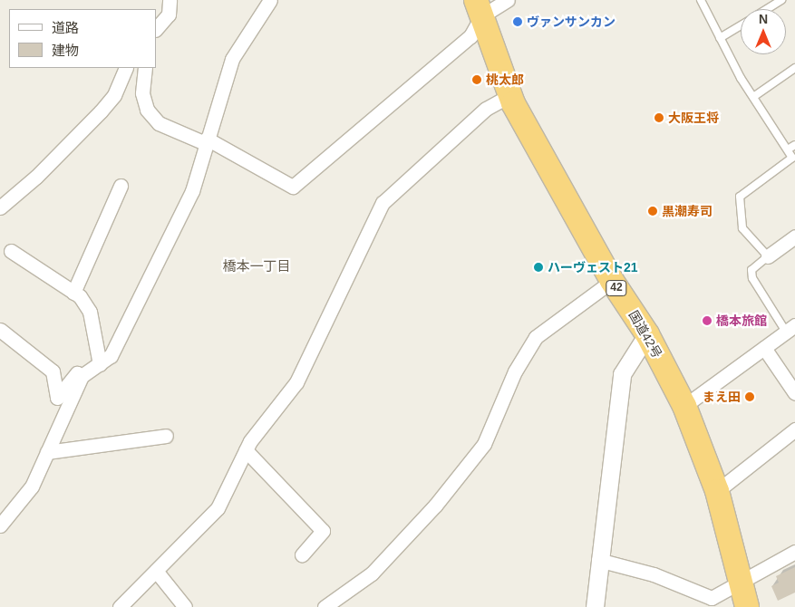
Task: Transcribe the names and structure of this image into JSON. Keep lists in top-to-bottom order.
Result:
{
  "streets": {
    "highway": ["42", "国道42号"]
  },
  "districts": ["橋本一丁目"],
  "places": [
    "ヴァンサンカン",
    "桃太郎",
    "大阪王将",
    "黒潮寿司",
    "ハーヴェスト21",
    "橋本旅館",
    "まえ田"
  ],
  "legend": ["道路", "建物"],
  "north": "top"
}
